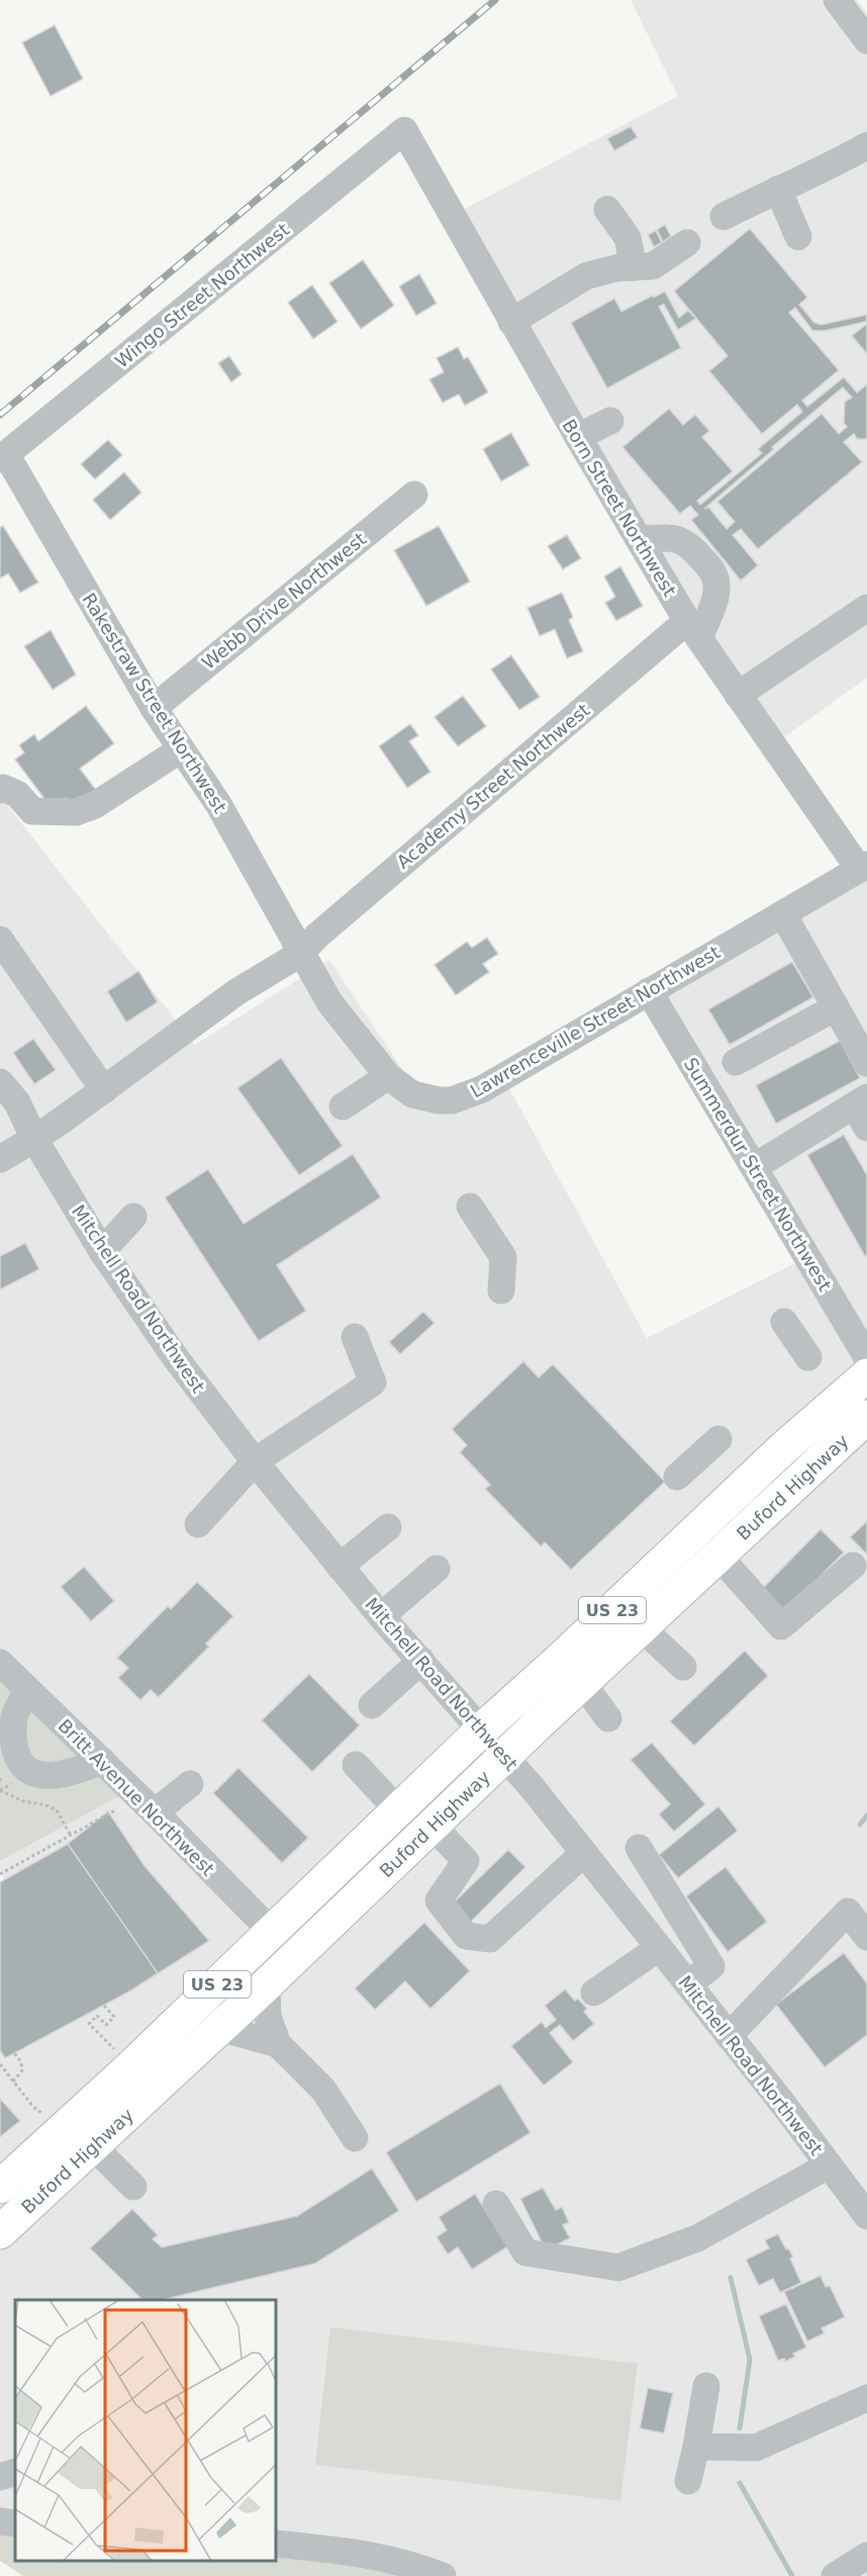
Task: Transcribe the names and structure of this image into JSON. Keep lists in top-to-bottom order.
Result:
{
  "streets": {
    "main road": ["Buford Highway", "US 23"],
    "street": [
      "Wingo Street Northwest",
      "Born Street Northwest",
      "Webb Drive Northwest",
      "Rakestraw Street Northwest",
      "Academy Street Northwest",
      "Lawrenceville Street Northwest",
      "Summerdur Street Northwest",
      "Mitchell Road Northwest",
      "Britt Avenue Northwest"
    ]
  },
  "crossings": [
    ["Wingo Street Northwest", "Born Street Northwest"],
    ["Wingo Street Northwest", "Rakestraw Street Northwest"],
    ["Born Street Northwest", "Academy Street Northwest"],
    ["Born Street Northwest", "Lawrenceville Street Northwest"],
    ["Webb Drive Northwest", "Rakestraw Street Northwest"],
    ["Rakestraw Street Northwest", "Academy Street Northwest"],
    ["Rakestraw Street Northwest", "Lawrenceville Street Northwest"],
    ["Academy Street Northwest", "Lawrenceville Street Northwest"],
    ["Lawrenceville Street Northwest", "Summerdur Street Northwest"],
    ["Mitchell Road Northwest", "Buford Highway"],
    ["Buford Highway", "Britt Avenue Northwest"]
  ]
}
